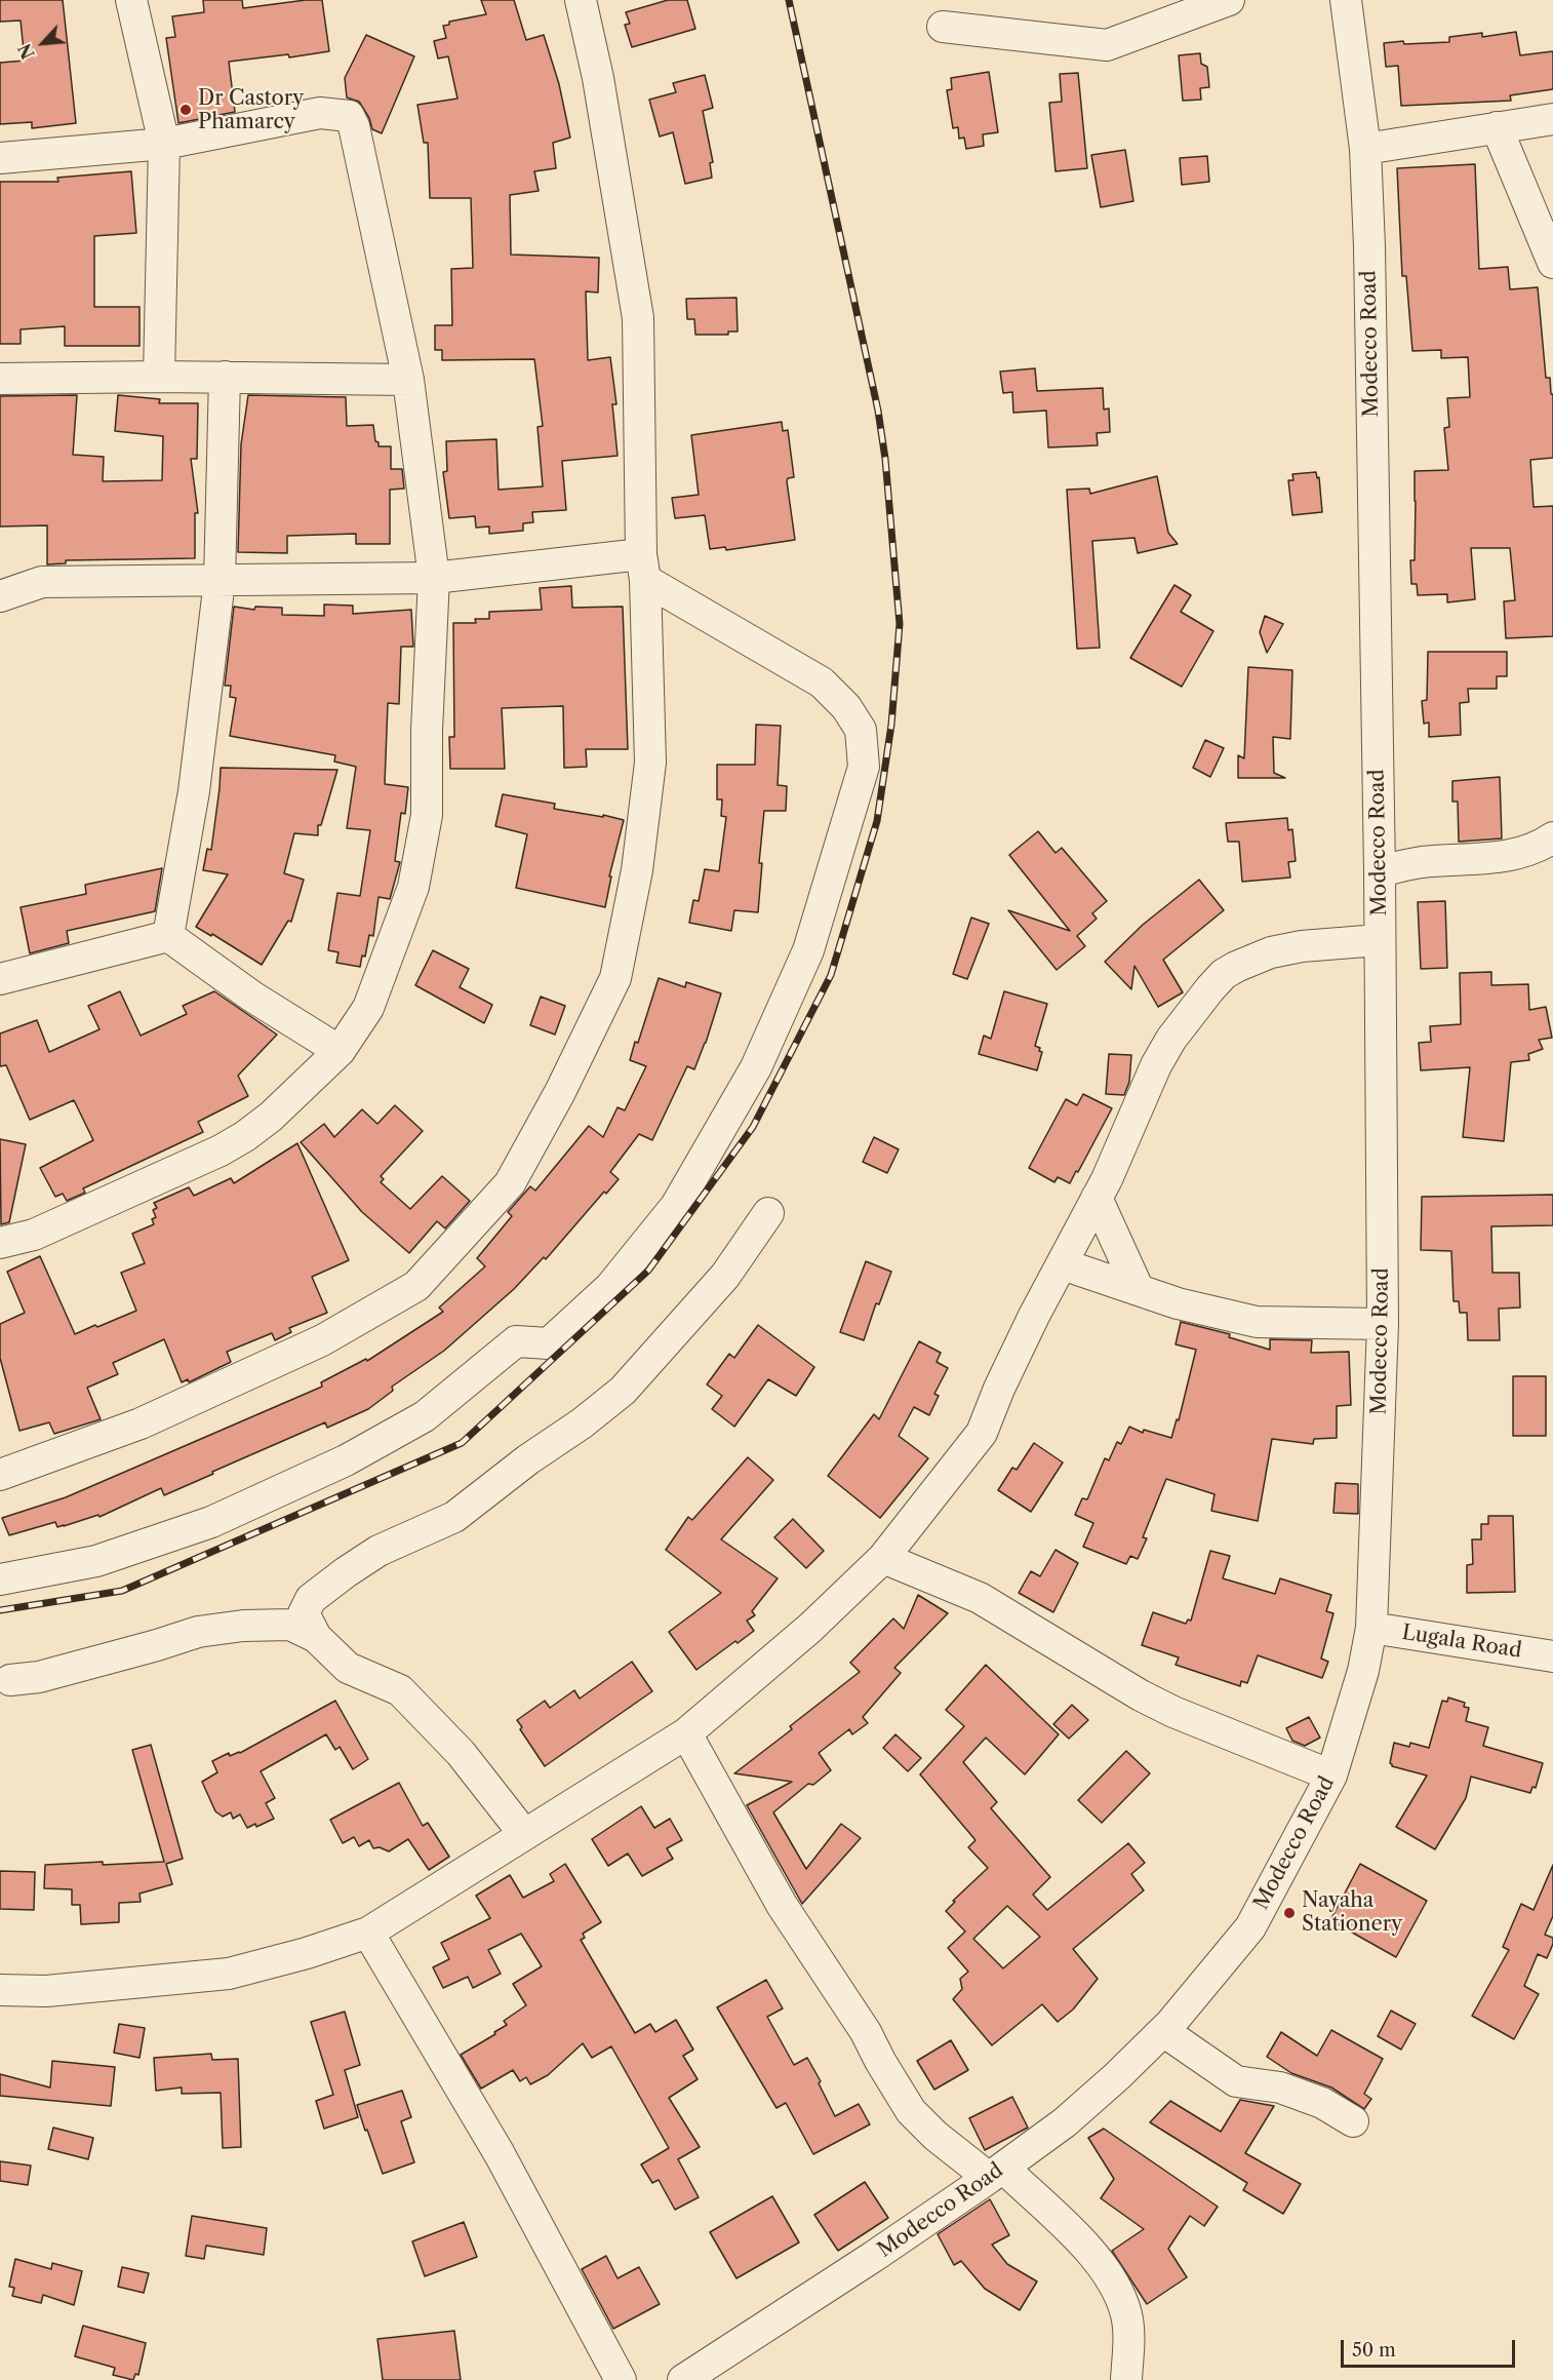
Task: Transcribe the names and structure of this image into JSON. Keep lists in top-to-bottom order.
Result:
{
  "streets": {
    "street": ["Modecco Road", "Lugala Road"]
  },
  "crossings": [
    ["Modecco Road", "Lugala Road"]
  ],
  "places": ["Dr Castory Phamarcy", "Nayaha Stationery"],
  "scale_bar": "50 m",
  "north": "bottom left"
}
